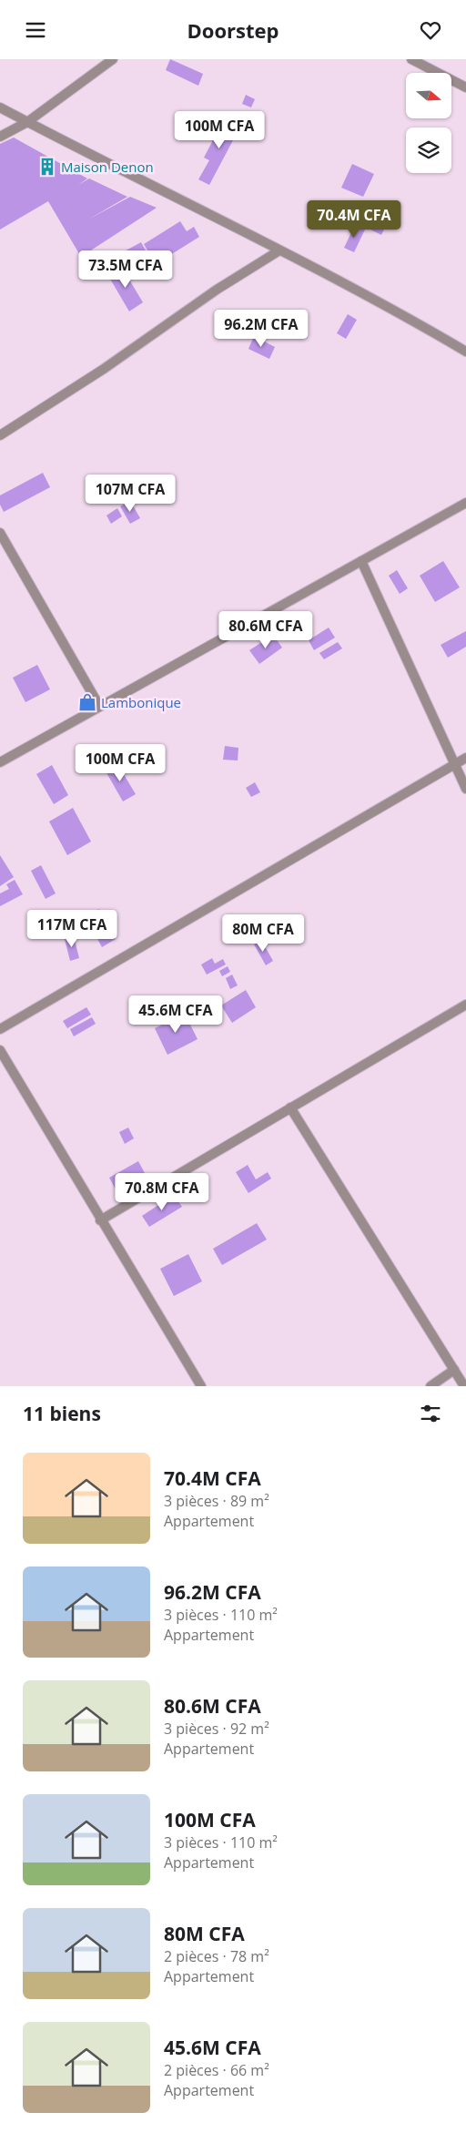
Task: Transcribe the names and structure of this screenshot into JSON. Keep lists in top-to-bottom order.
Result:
{
  "places": {
    "building": ["Maison Denon"],
    "shop": ["Lambonique"]
  },
  "north": "right",
  "page": {
    "header": "Doorstep",
    "price": [
      "100M CFA",
      "70.4M CFA",
      "73.5M CFA",
      "96.2M CFA",
      "107M CFA",
      "80.6M CFA",
      "100M CFA",
      "117M CFA",
      "80M CFA",
      "45.6M CFA",
      "70.8M CFA"
    ],
    "heading": "11 biens",
    "list": [
      {
        "name": "70.4M CFA",
        "note": "3 pièces · 89 m² · Appartement"
      },
      {
        "name": "96.2M CFA",
        "note": "3 pièces · 110 m² · Appartement"
      },
      {
        "name": "80.6M CFA",
        "note": "3 pièces · 92 m² · Appartement"
      },
      {
        "name": "100M CFA",
        "note": "3 pièces · 110 m² · Appartement"
      },
      {
        "name": "80M CFA",
        "note": "2 pièces · 78 m² · Appartement"
      },
      {
        "name": "45.6M CFA",
        "note": "2 pièces · 66 m² · Appartement"
      }
    ]
  }
}
